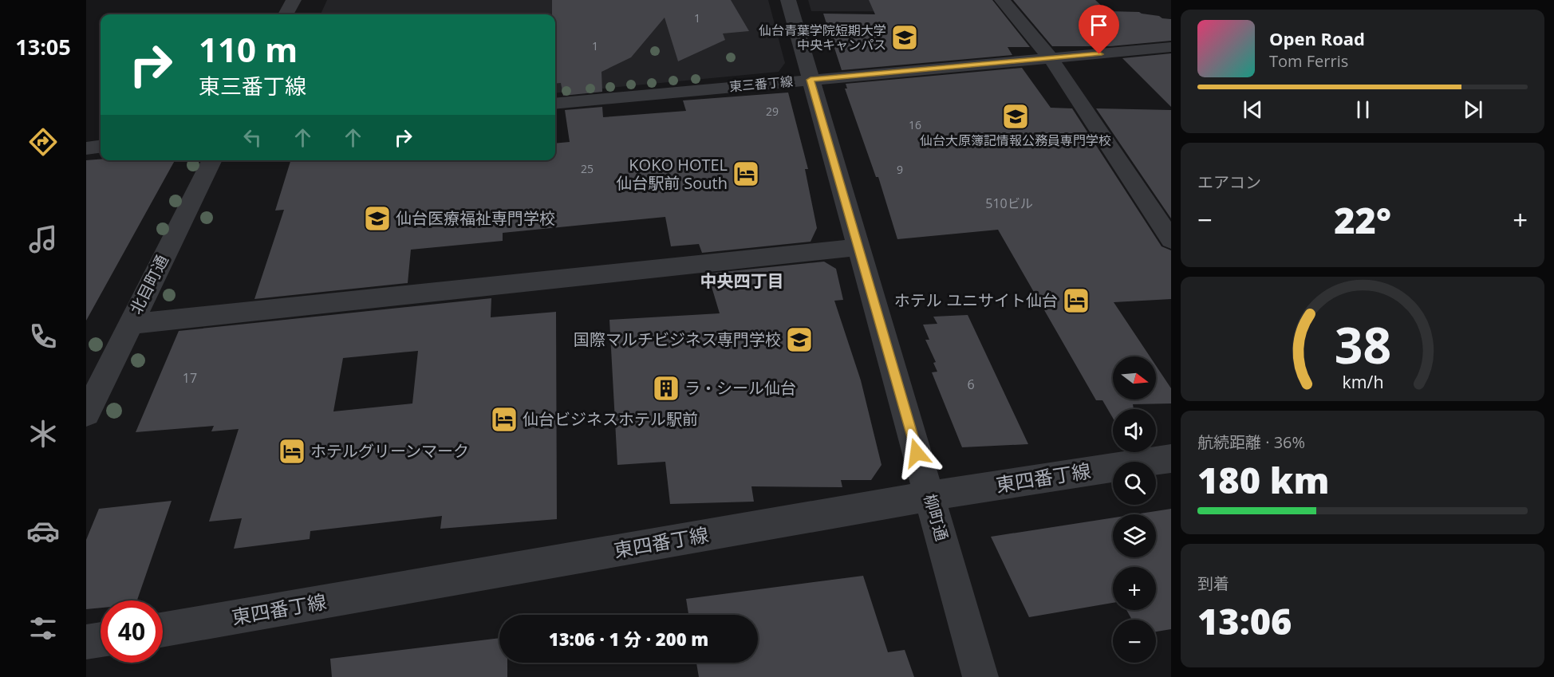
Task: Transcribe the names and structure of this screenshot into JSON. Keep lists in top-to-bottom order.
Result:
{
  "streets": {
    "street": [
      "東三番丁線",
      "北目町通",
      "東四番丁線",
      "柳町通"
    ]
  },
  "crossings": [
    ["東三番丁線", "柳町通"],
    ["東四番丁線", "柳町通"]
  ],
  "districts": ["中央四丁目"],
  "places": {
    "school or university": [
      "仙台青葉学院短期大学 中央キャンパス",
      "仙台大原簿記情報公務員専門学校",
      "仙台医療福祉専門学校",
      "国際マルチビジネス専門学校"
    ],
    "hotel": [
      "KOKO HOTEL 仙台駅前 South",
      "ホテル ユニサイト仙台",
      "仙台ビジネスホテル駅前",
      "ホテルグリーンマーク"
    ],
    "building": ["ラ・シール仙台"]
  },
  "house_numbers": [
    "1",
    "1",
    "29",
    "16",
    "25",
    "9",
    "510ビル",
    "17",
    "6"
  ],
  "north": "right",
  "page": {
    "tabs": "13:05",
    "turn": ["110 m", "東三番丁線"],
    "song": ["Open Road", "Tom Ferris"],
    "tile": [
      "エアコン",
      ["航続距離 · 36%", "180 km"],
      ["到着", "13:06"]
    ],
    "heat": ["−", "22°", "+"],
    "map_buttons": ["+", "−"],
    "limit": "40",
    "trip": "13:06 · 1 分 · 200 m",
    "gauge": ["38", "km/h"]
  }
}
